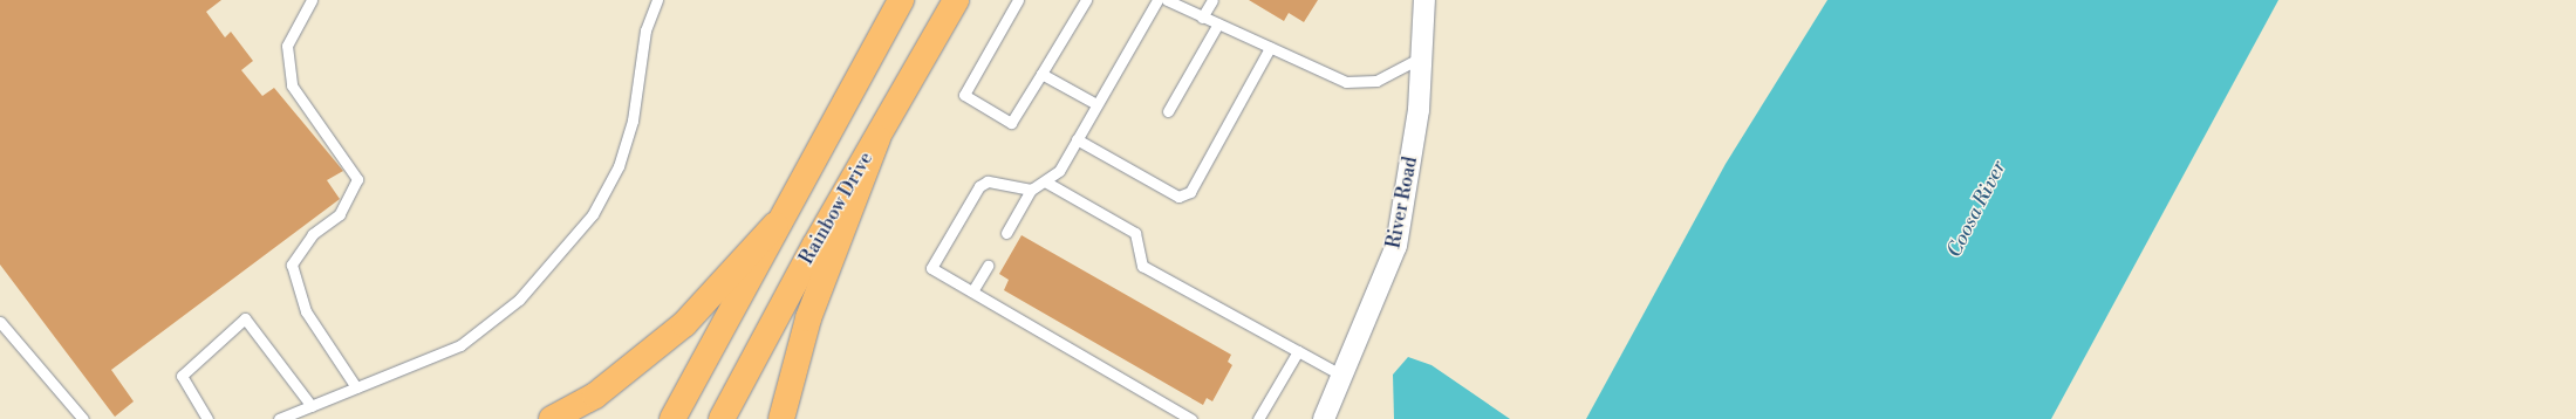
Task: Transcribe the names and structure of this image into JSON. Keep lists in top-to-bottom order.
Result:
{
  "streets": {
    "main road": ["Rainbow Drive"],
    "street": ["River Road"]
  },
  "water": ["Coosa River"]
}
